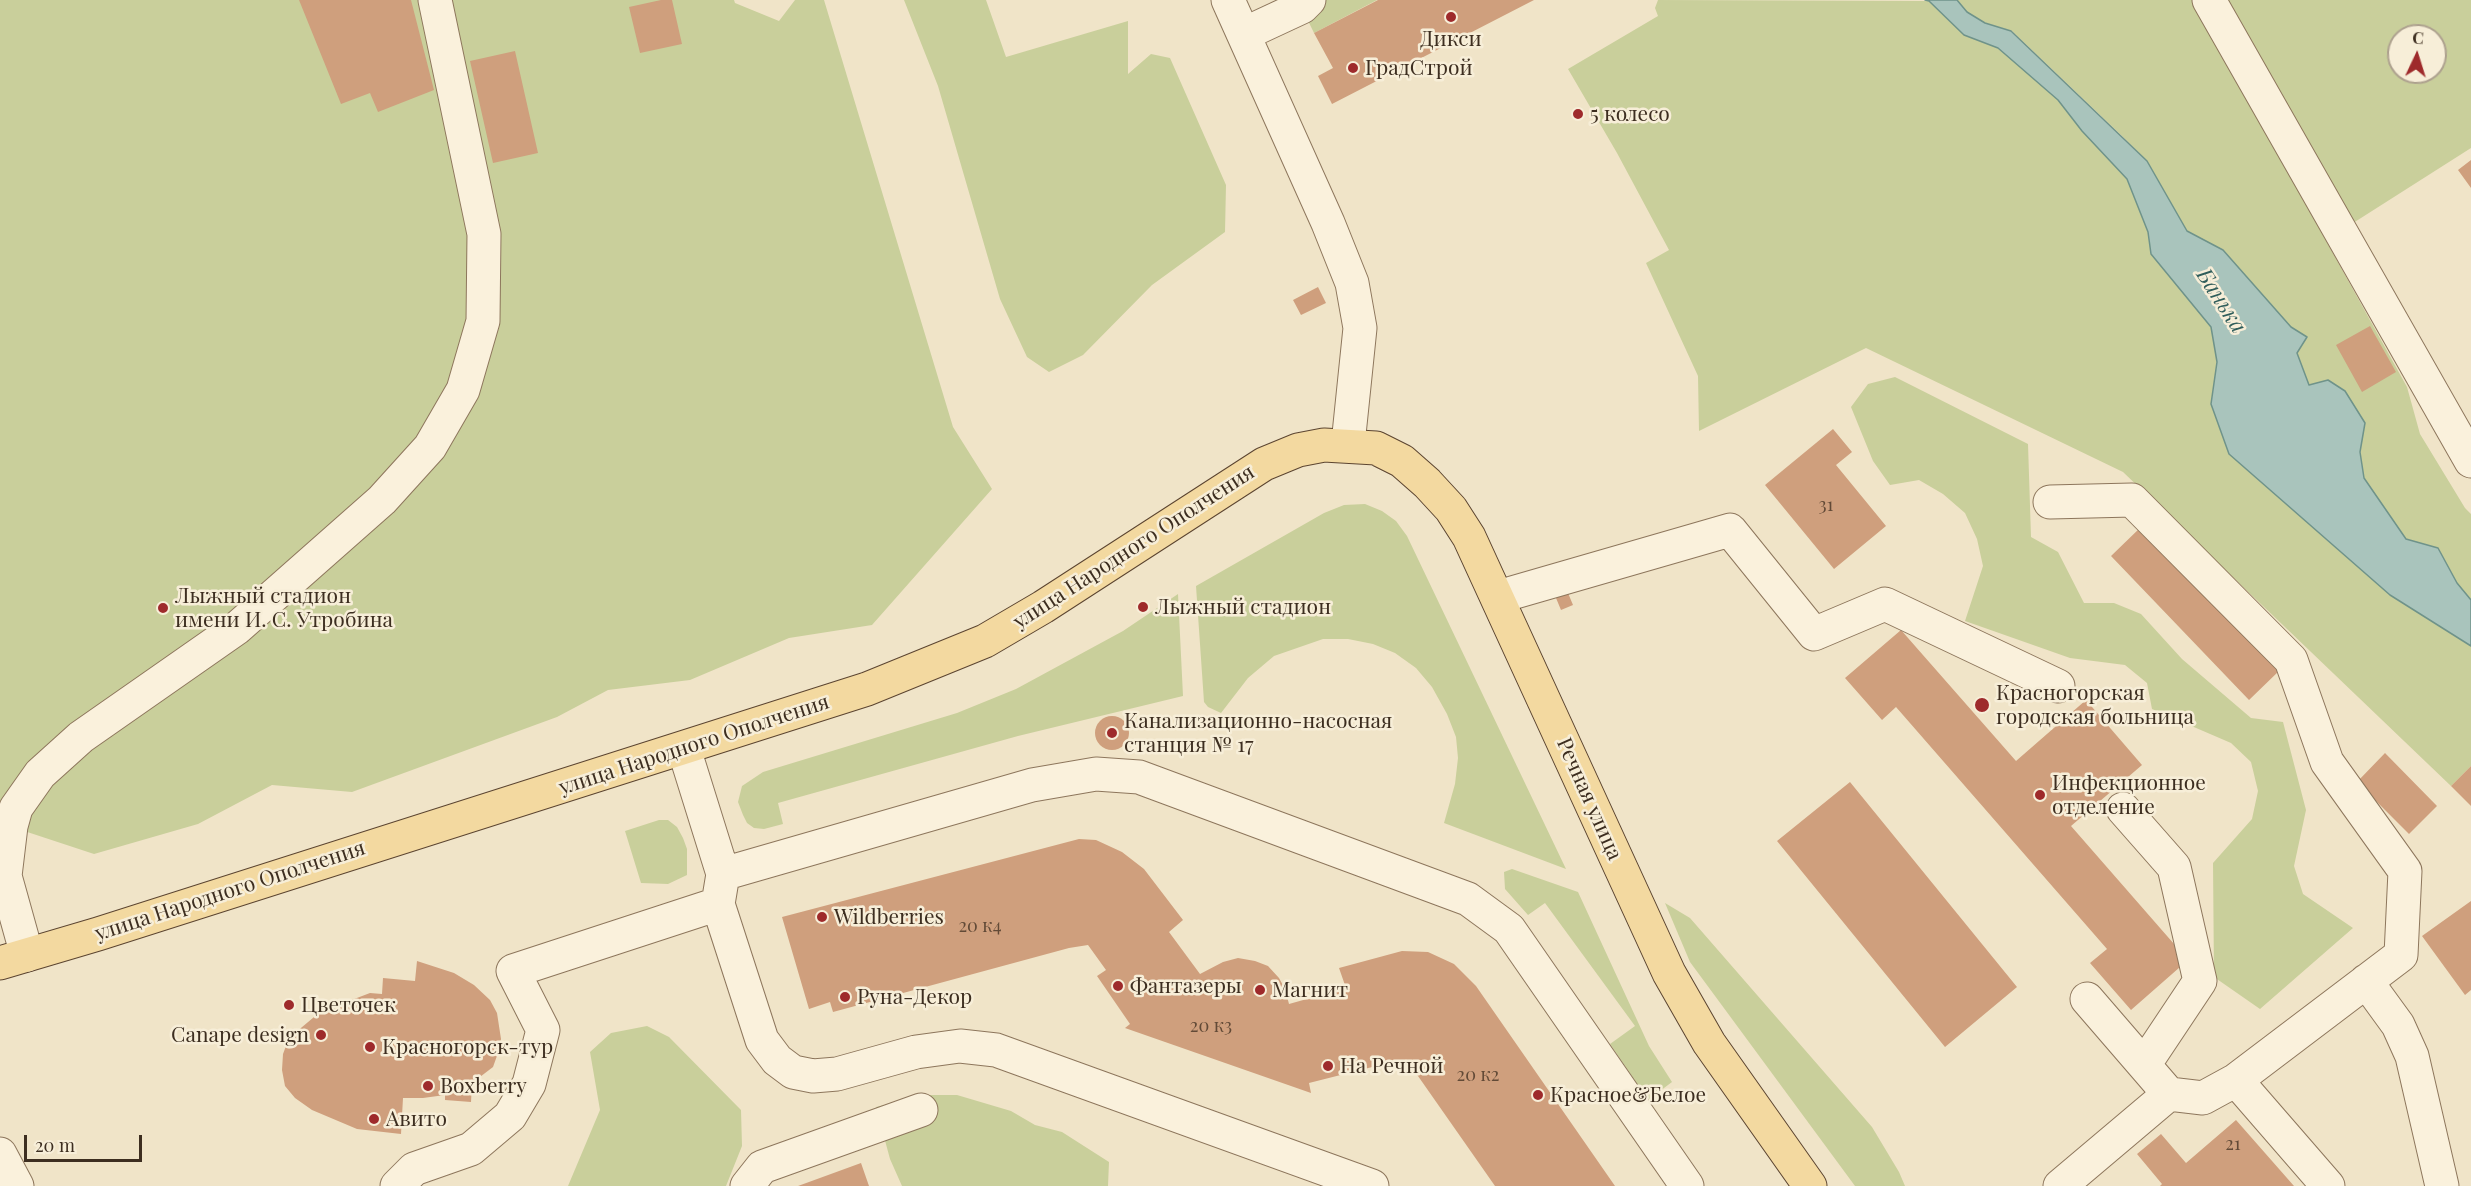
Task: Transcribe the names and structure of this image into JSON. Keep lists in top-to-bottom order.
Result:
{
  "streets": {
    "main road": ["улица Народного Ополчения", "Речная улица"]
  },
  "crossings": [
    ["улица Народного Ополчения", "Речная улица"]
  ],
  "water": ["Банька"],
  "places": [
    "Дикси",
    "ГрадСтрой",
    "5 колесо",
    "Лыжный стадион",
    "Лыжный стадион имени И. С. Утробина",
    "Красногорская городская больница",
    "Канализационно-насосная станция № 17",
    "Инфекционное отделение",
    "Wildberries",
    "Фантазеры",
    "Магнит",
    "Руна-Декор",
    "Цветочек",
    "Canape design",
    "Красногорск-тур",
    "На Речной",
    "Boxberry",
    "Красное&Белое",
    "Авито"
  ],
  "house_numbers": [
    "31",
    "20 к4",
    "20 к3",
    "20 к2",
    "21"
  ],
  "scale_bar": "20 m",
  "north": "top"
}
